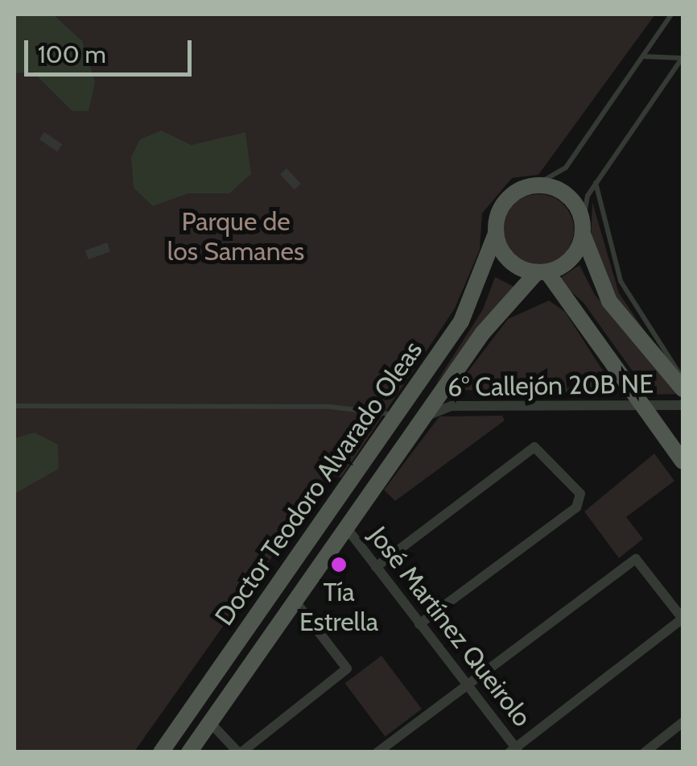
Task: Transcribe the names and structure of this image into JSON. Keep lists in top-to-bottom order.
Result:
{
  "streets": {
    "main road": ["Doctor Teodoro Alvarado Oleas"],
    "street": ["6° Callejón 20B NE", "José Martínez Queirolo"]
  },
  "crossings": [
    ["6° Callejón 20B NE", "Doctor Teodoro Alvarado Oleas"],
    ["Doctor Teodoro Alvarado Oleas", "José Martínez Queirolo"]
  ],
  "parks": ["Parque de los Samanes"],
  "places": ["Tía Estrella"],
  "scale_bar": "100 m"
}
